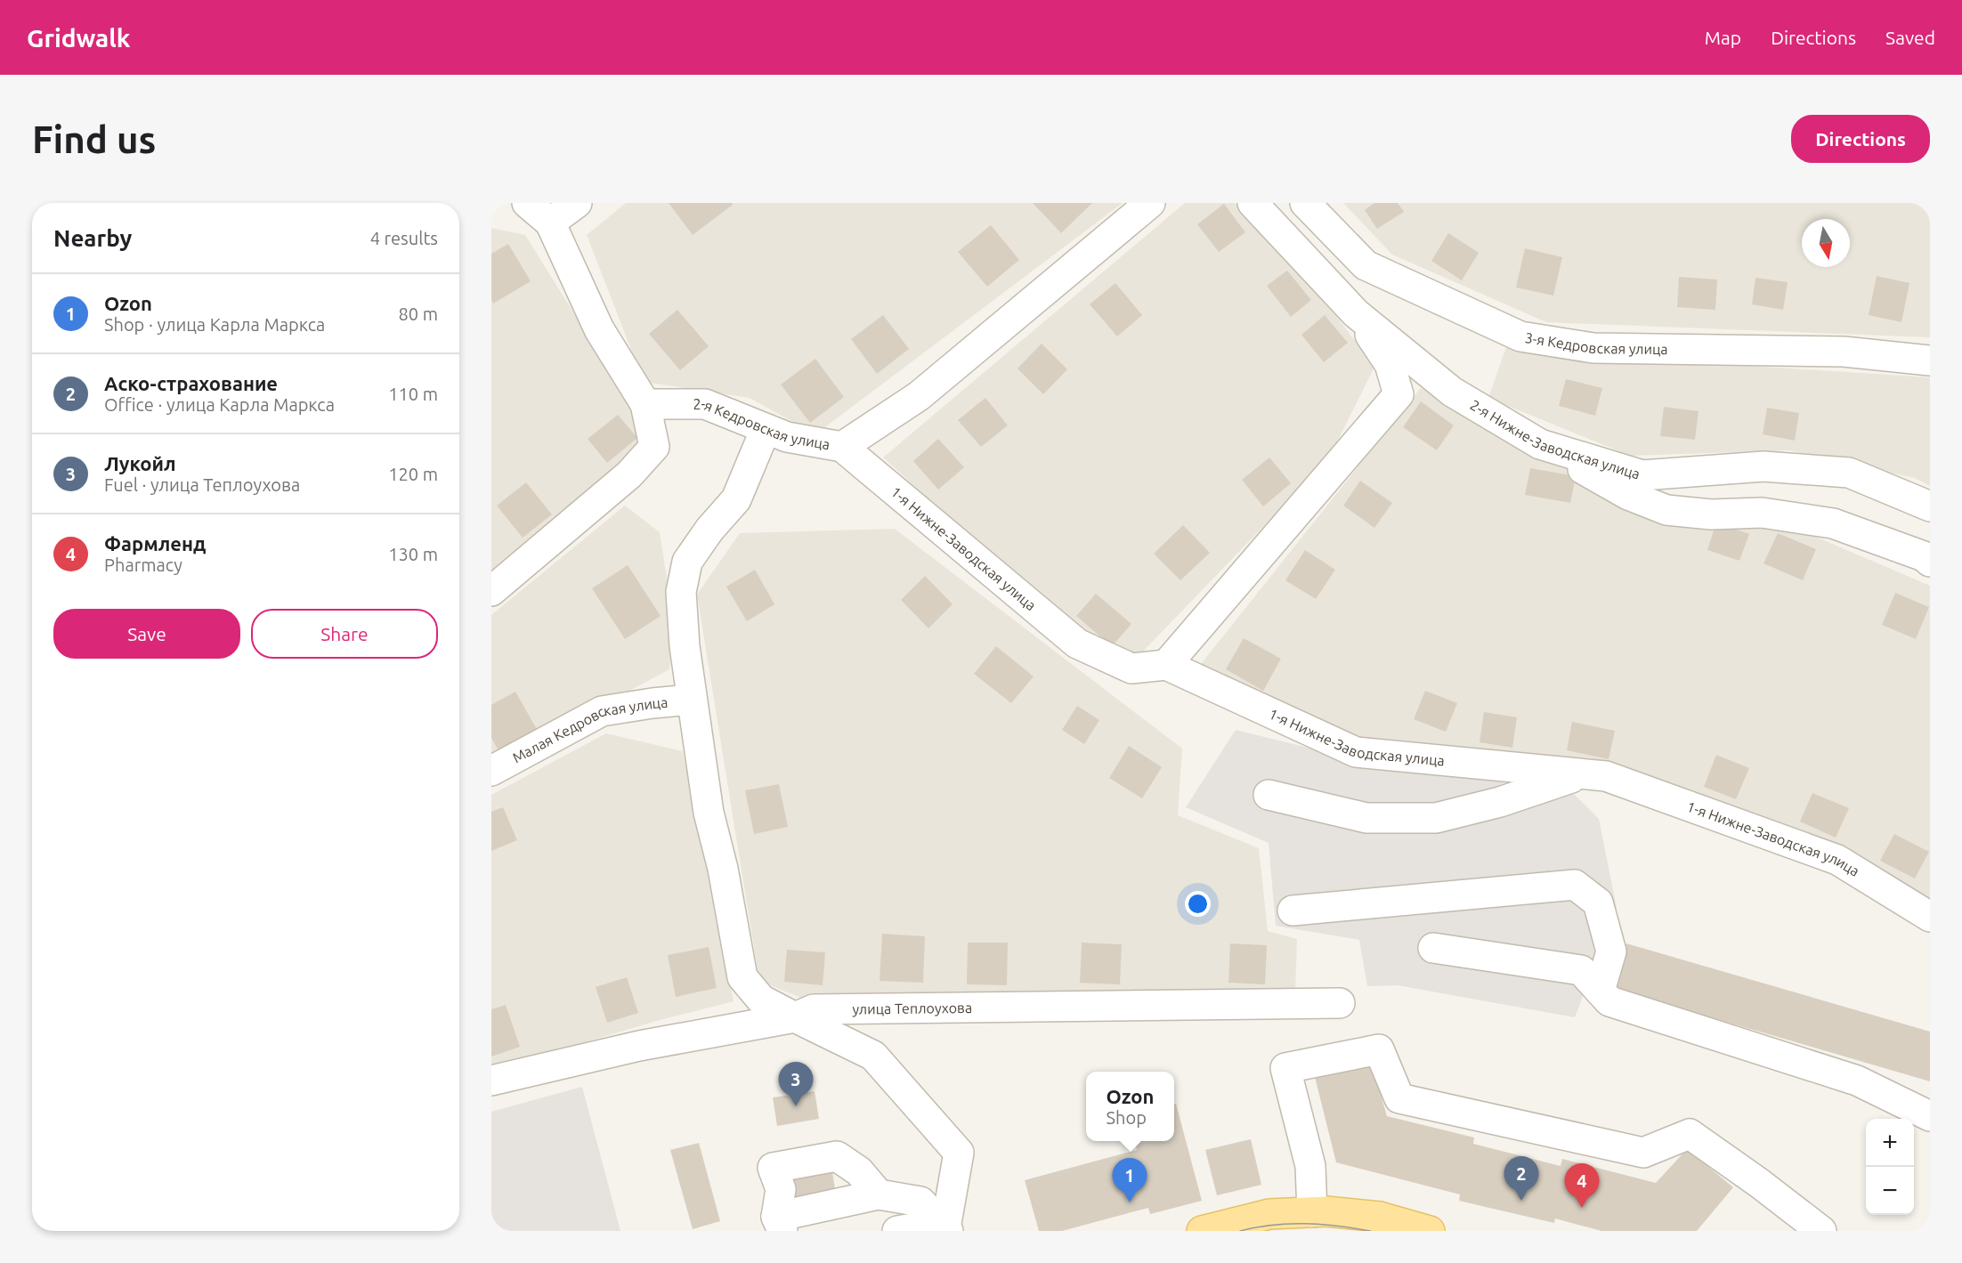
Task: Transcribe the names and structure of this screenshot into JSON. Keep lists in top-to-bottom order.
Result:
{
  "streets": {
    "street": [
      "3-я Кедровская улица",
      "2-я Кедровская улица",
      "2-я Нижне-Заводская улица",
      "1-я Нижне-Заводская улица",
      "Малая Кедровская улица",
      "улица Теплоухова"
    ]
  },
  "crossings": [
    ["2-я Кедровская улица", "1-я Нижне-Заводская улица"]
  ],
  "north": "bottom",
  "page": {
    "header": "Gridwalk",
    "nav": ["Map", "Directions", "Saved"],
    "buttons": [
      "Directions",
      ["Save", "Share"]
    ],
    "title": "Find us",
    "heading": ["Nearby", "4 results"],
    "list": [
      {
        "mark": "1",
        "name": "Ozon",
        "note": "Shop · улица Карла Маркса",
        "value": "80 m"
      },
      {
        "mark": "2",
        "name": "Аско-страхование",
        "note": "Office · улица Карла Маркса",
        "value": "110 m"
      },
      {
        "mark": "3",
        "name": "Лукойл",
        "note": "Fuel · улица Теплоухова",
        "value": "120 m"
      },
      {
        "mark": "4",
        "name": "Фармленд",
        "note": "Pharmacy",
        "value": "130 m"
      }
    ],
    "pins": [
      "3",
      "2",
      "1",
      "4"
    ],
    "popup": ["Ozon", "Shop"],
    "map_buttons": ["+", "−"]
  }
}
